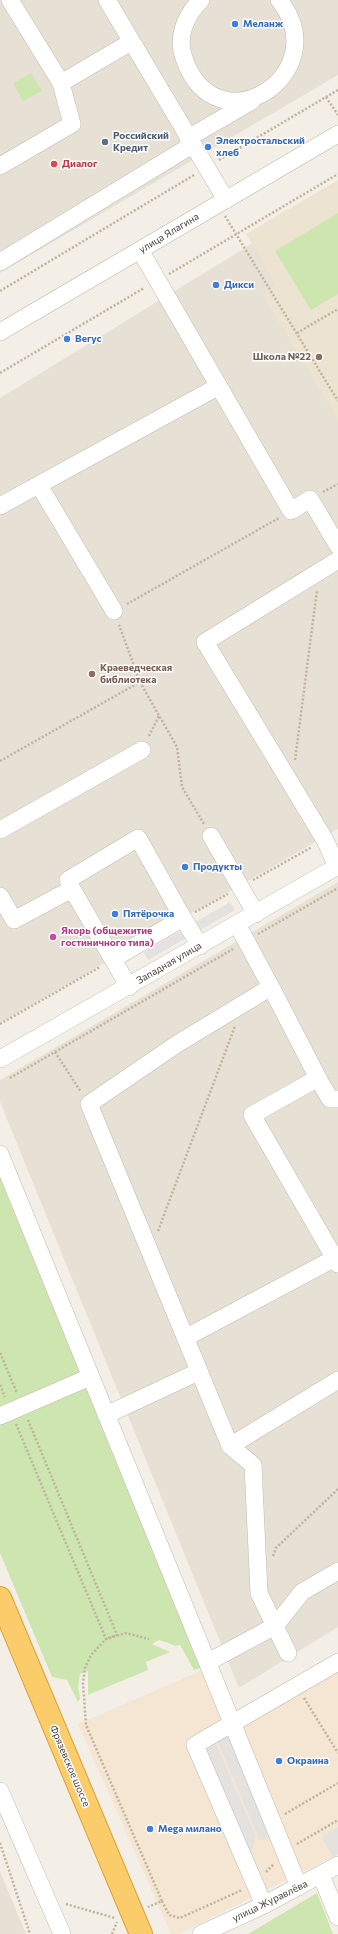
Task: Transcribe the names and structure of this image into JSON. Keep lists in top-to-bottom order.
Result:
{
  "streets": {
    "highway": ["Фрязевское шоссе"],
    "street": ["улица Ялагина", "Западная улица", "улица Журавлёва"]
  },
  "places": [
    "Меланж",
    "Российский Кредит",
    "Электростальский хлеб",
    "Диалог",
    "Дикси",
    "Вегус",
    "Школа №22",
    "Краеведческая библиотека",
    "Продукты",
    "Пятёрочка",
    "Якорь (общежитие гостиничного типа)",
    "Окраина",
    "Mega милано"
  ]
}
